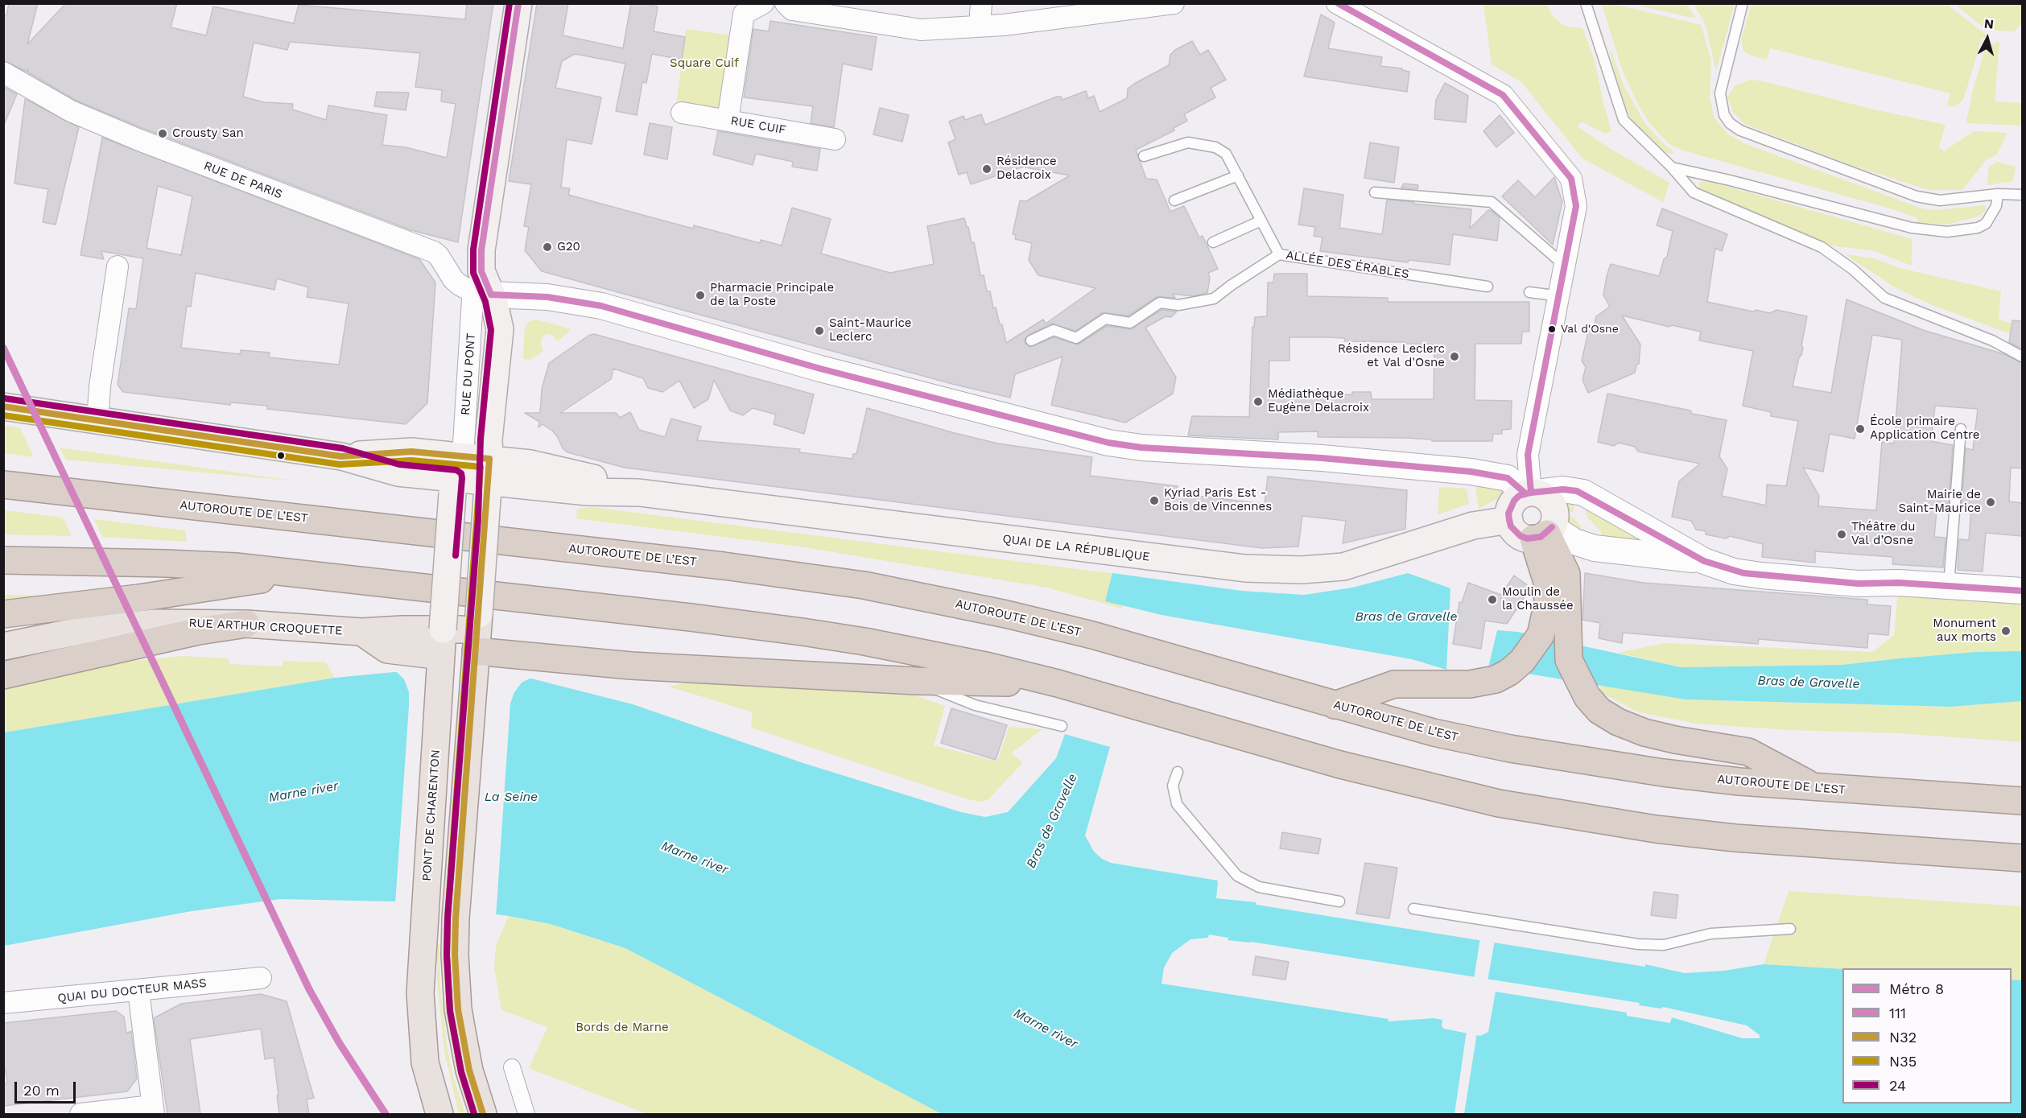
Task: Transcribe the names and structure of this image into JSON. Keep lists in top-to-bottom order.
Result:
{
  "streets": {
    "highway": ["AUTOROUTE DE L’EST"],
    "main road": ["QUAI DE LA RÉPUBLIQUE", "RUE ARTHUR CROQUETTE", "PONT DE CHARENTON"],
    "street": [
      "RUE CUIF",
      "RUE DE PARIS",
      "RUE DU PONT",
      "QUAI DU DOCTEUR MASS"
    ],
    "lane": ["ALLÉE DES ÉRABLES"]
  },
  "crossings": [
    ["RUE DE PARIS", "RUE DU PONT"],
    ["RUE DU PONT", "QUAI DE LA RÉPUBLIQUE"],
    ["RUE DU PONT", "PONT DE CHARENTON"],
    ["QUAI DE LA RÉPUBLIQUE", "PONT DE CHARENTON"],
    ["RUE ARTHUR CROQUETTE", "PONT DE CHARENTON"]
  ],
  "water": ["Bras de Gravelle", "Marne river", "La Seine"],
  "parks": ["Square Cuif", "Bords de Marne"],
  "places": [
    "Crousty San",
    "Résidence Delacroix",
    "G20",
    "Pharmacie Principale de la Poste",
    "Val d'Osne",
    "Saint-Maurice Leclerc",
    "Résidence Leclerc et Val d'Osne",
    "Médiathèque Eugène Delacroix",
    "École primaire Application Centre",
    "Kyriad Paris Est - Bois de Vincennes",
    "Mairie de Saint-Maurice",
    "Théâtre du Val d’Osne",
    "Moulin de la Chaussée",
    "Monument aux morts"
  ],
  "lines": [
    "transit line 111",
    "transit line 24",
    "metro line 8",
    "transit line N32",
    "transit line N35"
  ],
  "legend": [
    "Métro 8",
    "111",
    "N32",
    "N35",
    "24"
  ],
  "scale_bar": "20 m",
  "north": "top"
}
